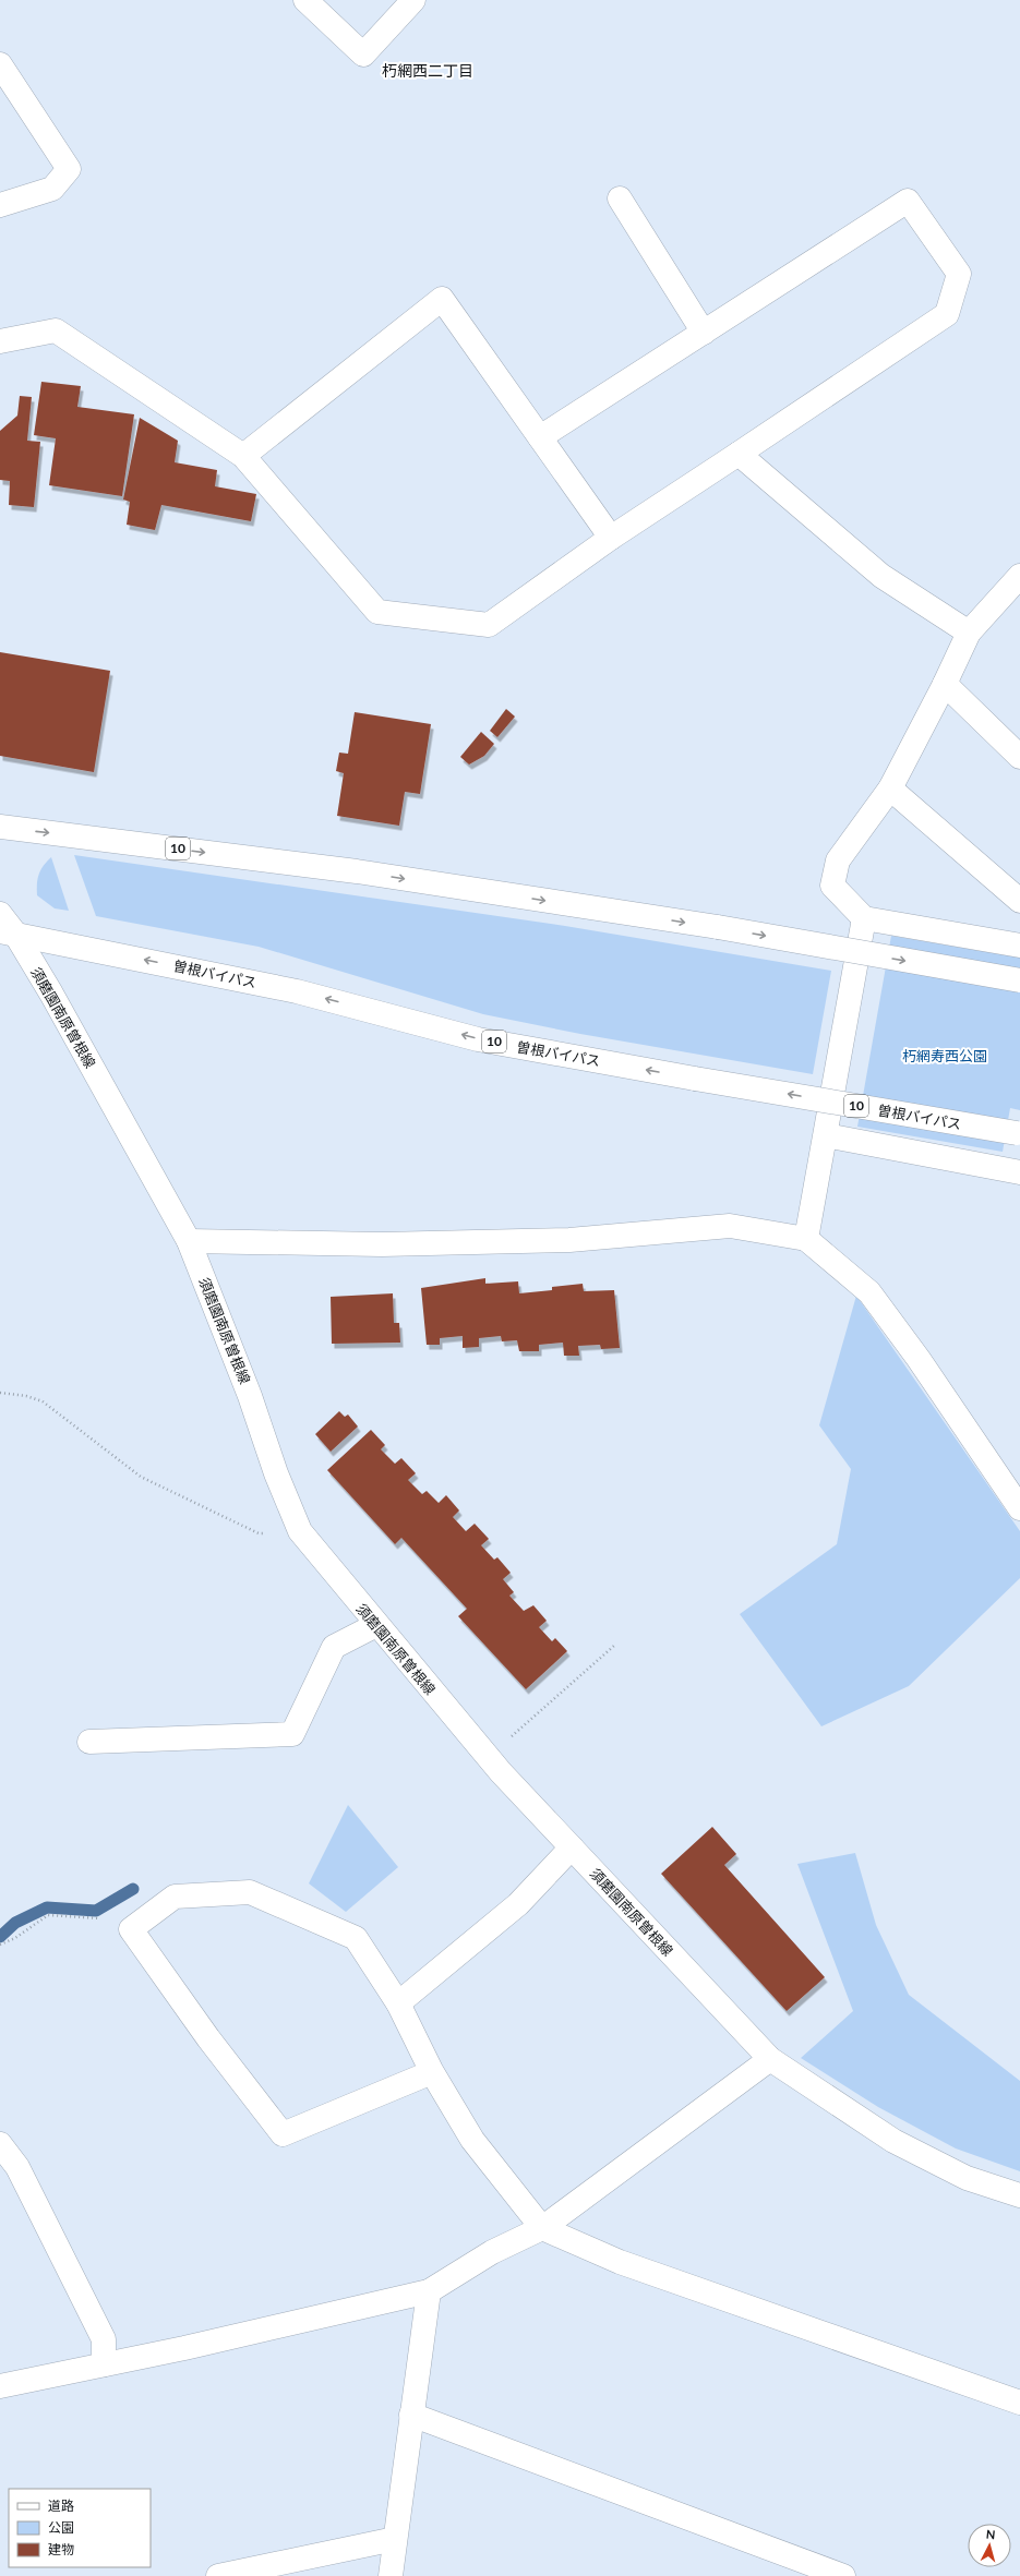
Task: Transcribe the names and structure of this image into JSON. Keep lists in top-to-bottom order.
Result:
{
  "streets": {
    "main road": ["10", "曽根バイパス", "須磨園南原曽根線"]
  },
  "crossings": [
    ["曽根バイパス", "須磨園南原曽根線"]
  ],
  "districts": ["朽網西二丁目"],
  "parks": ["朽網寿西公園"],
  "legend": ["道路", "公園", "建物"],
  "north": "top"
}
